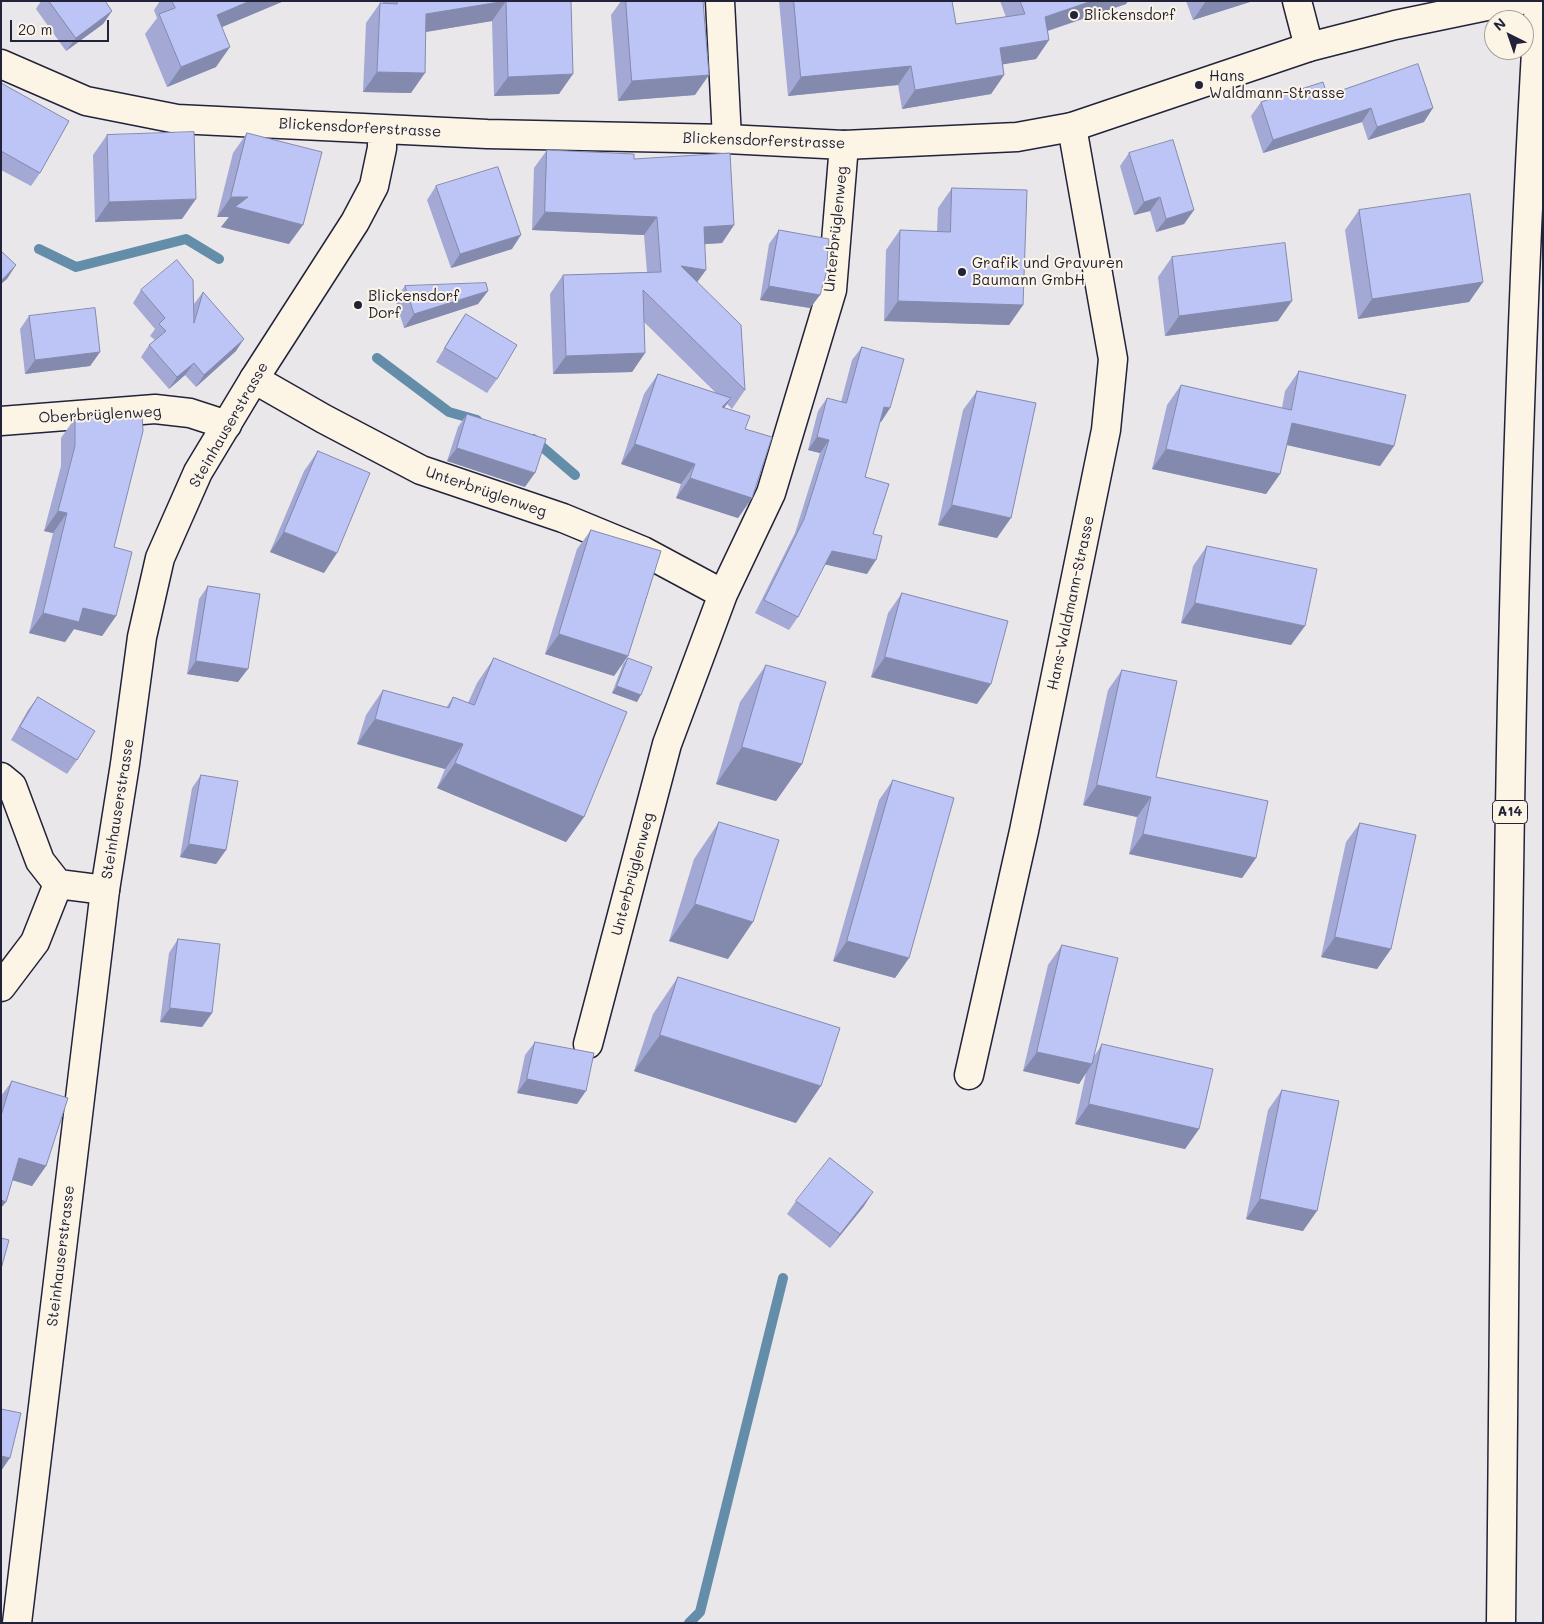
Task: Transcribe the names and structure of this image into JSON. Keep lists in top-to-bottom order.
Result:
{
  "streets": {
    "main road": [
      "Blickensdorferstrasse",
      "Unterbrüglenweg",
      "Oberbrüglenweg",
      "Steinhauserstrasse",
      "Hans-Waldmann-Strasse",
      "A14"
    ]
  },
  "crossings": [
    ["Blickensdorferstrasse", "Unterbrüglenweg"],
    ["Blickensdorferstrasse", "Steinhauserstrasse"],
    ["Blickensdorferstrasse", "Hans-Waldmann-Strasse"],
    ["Unterbrüglenweg", "Steinhauserstrasse"],
    ["Oberbrüglenweg", "Steinhauserstrasse"]
  ],
  "places": [
    "Blickensdorf",
    "Hans Waldmann-Strasse",
    "Grafik und Gravuren Baumann GmbH",
    "Blickensdorf Dorf"
  ],
  "scale_bar": "20 m",
  "north": "top left"
}
